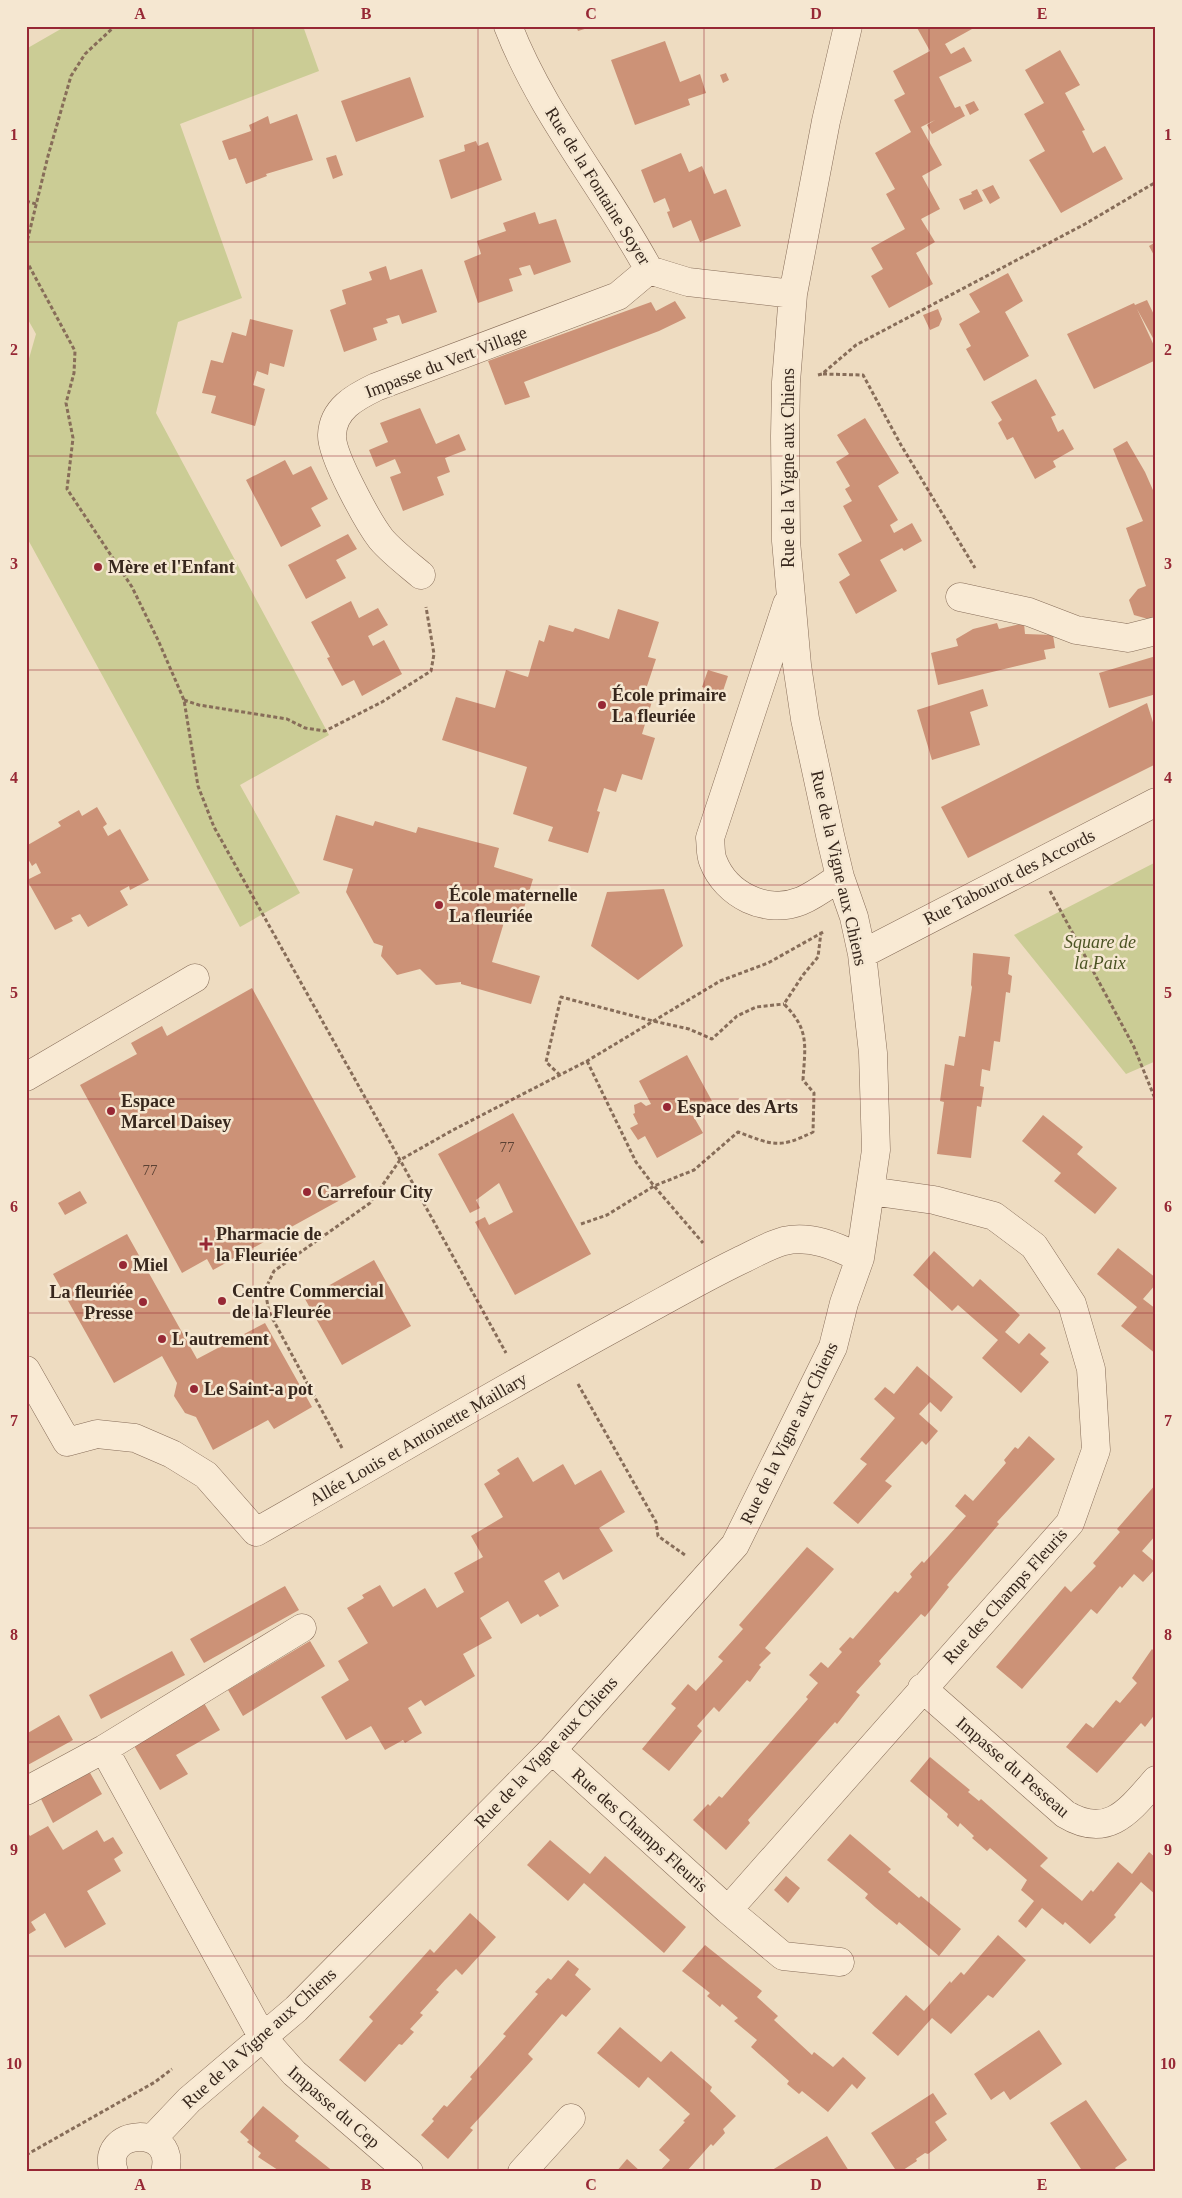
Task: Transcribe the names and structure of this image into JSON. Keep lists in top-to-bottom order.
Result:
{
  "streets": {
    "street": [
      "Rue de la Fontaine Soyer",
      "Impasse du Vert Village",
      "Rue de la Vigne aux Chiens",
      "Rue Tabourot des Accords",
      "Allée Louis et Antoinette Maillary",
      "Rue des Champs Fleuris",
      "Impasse du Pesseau",
      "Impasse du Cep"
    ]
  },
  "crossings": [
    ["Rue de la Fontaine Soyer", "Impasse du Vert Village"],
    ["Rue de la Fontaine Soyer", "Rue de la Vigne aux Chiens"],
    ["Rue de la Vigne aux Chiens", "Rue Tabourot des Accords"],
    ["Rue de la Vigne aux Chiens", "Allée Louis et Antoinette Maillary"],
    ["Rue de la Vigne aux Chiens", "Rue des Champs Fleuris"],
    ["Rue de la Vigne aux Chiens", "Impasse du Cep"],
    ["Rue des Champs Fleuris", "Impasse du Pesseau"]
  ],
  "parks": ["Square de la Paix"],
  "places": {
    "other": [
      "Mère et l'Enfant",
      "École primaire La fleuriée",
      "École maternelle La fleuriée",
      "Espace des Arts",
      "Espace Marcel Daisey",
      "Carrefour City",
      "Miel",
      "Centre Commercial de la Fleurée",
      "La fleuriée Presse",
      "L'autrement",
      "Le Saint-a pot"
    ],
    "health": ["Pharmacie de la Fleuriée"]
  },
  "house_numbers": ["77", "77"],
  "grid": {
    "columns": [
      "A",
      "B",
      "C",
      "D",
      "E"
    ],
    "rows": [
      "1",
      "2",
      "3",
      "4",
      "5",
      "6",
      "7",
      "8",
      "9",
      "10"
    ]
  }
}
